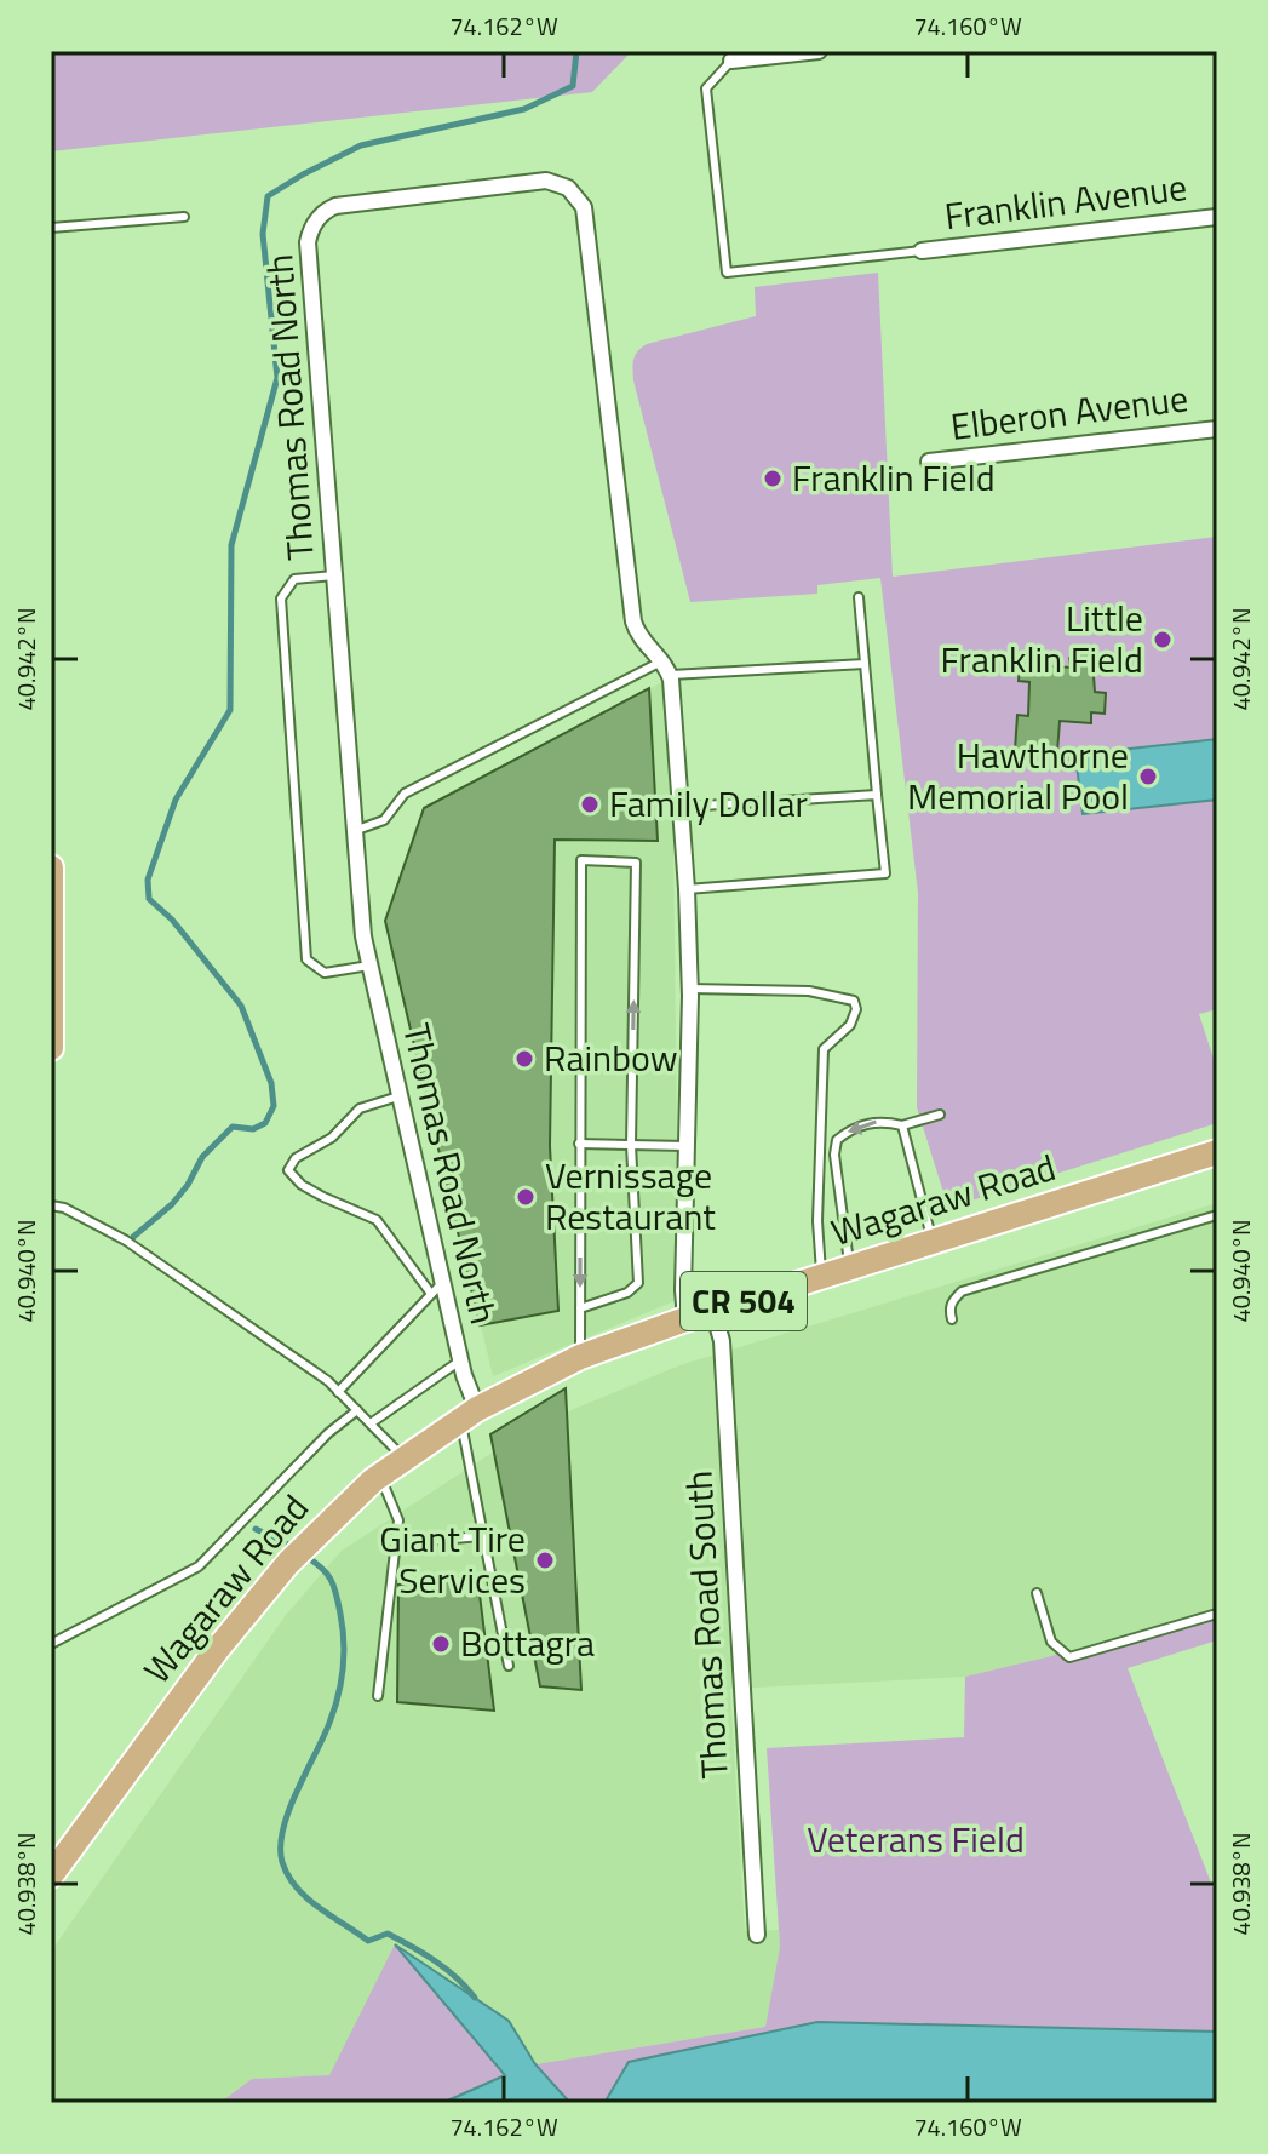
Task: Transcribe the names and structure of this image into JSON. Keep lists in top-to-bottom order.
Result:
{
  "streets": {
    "main road": ["Wagaraw Road", "CR 504"],
    "street": [
      "Franklin Avenue",
      "Thomas Road North",
      "Elberon Avenue",
      "Thomas Road South"
    ]
  },
  "crossings": [
    ["Thomas Road North", "Wagaraw Road"],
    ["Wagaraw Road", "Thomas Road South"]
  ],
  "parks": ["Veterans Field"],
  "places": [
    "Franklin Field",
    "Little Franklin Field",
    "Hawthorne Memorial Pool",
    "Family Dollar",
    "Rainbow",
    "Vernissage Restaurant",
    "Giant Tire Services",
    "Bottagra"
  ],
  "coordinates": [
    "74.162°W",
    "74.160°W",
    "40.942°N",
    "40.940°N",
    "40.938°N"
  ]
}
